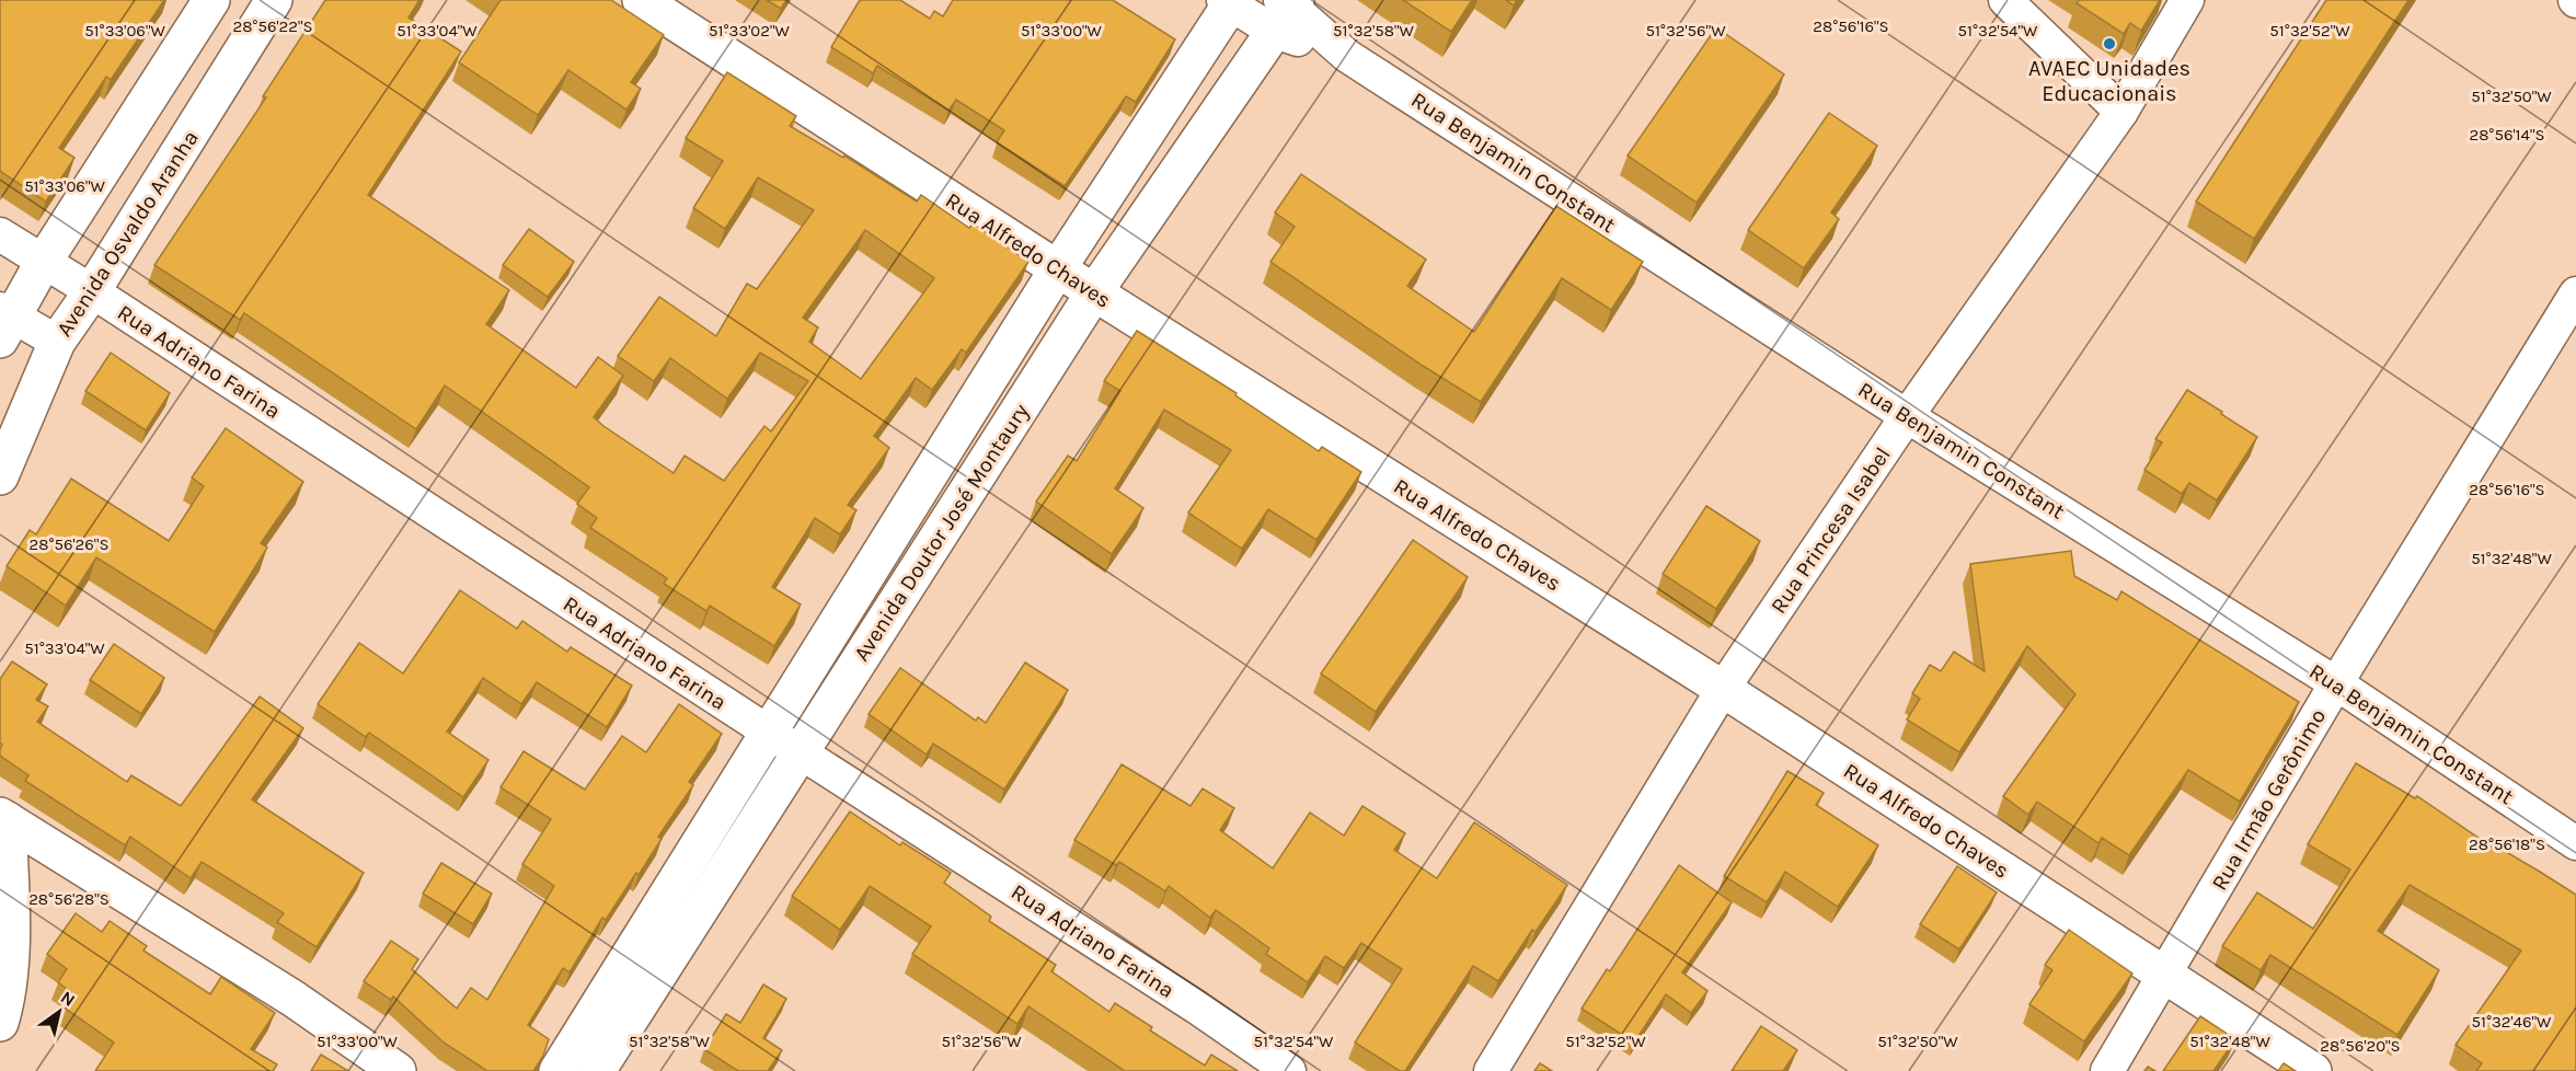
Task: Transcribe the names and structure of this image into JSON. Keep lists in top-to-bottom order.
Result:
{
  "streets": {
    "street": [
      "Rua Benjamin Constant",
      "Avenida Osvaldo Aranha",
      "Rua Alfredo Chaves",
      "Rua Adriano Farina",
      "Rua Princesa Isabel",
      "Avenida Doutor José Montaury",
      "Rua Irmão Gerônimo"
    ]
  },
  "crossings": [
    ["Rua Benjamin Constant", "Rua Princesa Isabel"],
    ["Rua Benjamin Constant", "Avenida Doutor José Montaury"],
    ["Rua Benjamin Constant", "Rua Irmão Gerônimo"],
    ["Avenida Osvaldo Aranha", "Rua Adriano Farina"],
    ["Rua Alfredo Chaves", "Rua Princesa Isabel"],
    ["Rua Alfredo Chaves", "Avenida Doutor José Montaury"],
    ["Rua Alfredo Chaves", "Rua Irmão Gerônimo"],
    ["Rua Adriano Farina", "Avenida Doutor José Montaury"]
  ],
  "places": ["AVAEC Unidades Educacionais"],
  "north": "top right",
  "coordinates": [
    "28°56'22\"S",
    "28°56'16\"S",
    "51°33'04\"W",
    "51°33'02\"W",
    "51°33'00\"W",
    "51°32'58\"W",
    "51°32'56\"W",
    "51°32'54\"W",
    "51°32'52\"W",
    "51°33'06\"W",
    "51°32'50\"W",
    "28°56'14\"S",
    "28°56'26\"S",
    "51°32'48\"W",
    "28°56'18\"S",
    "28°56'28\"S",
    "51°32'46\"W",
    "28°56'20\"S"
  ]
}
